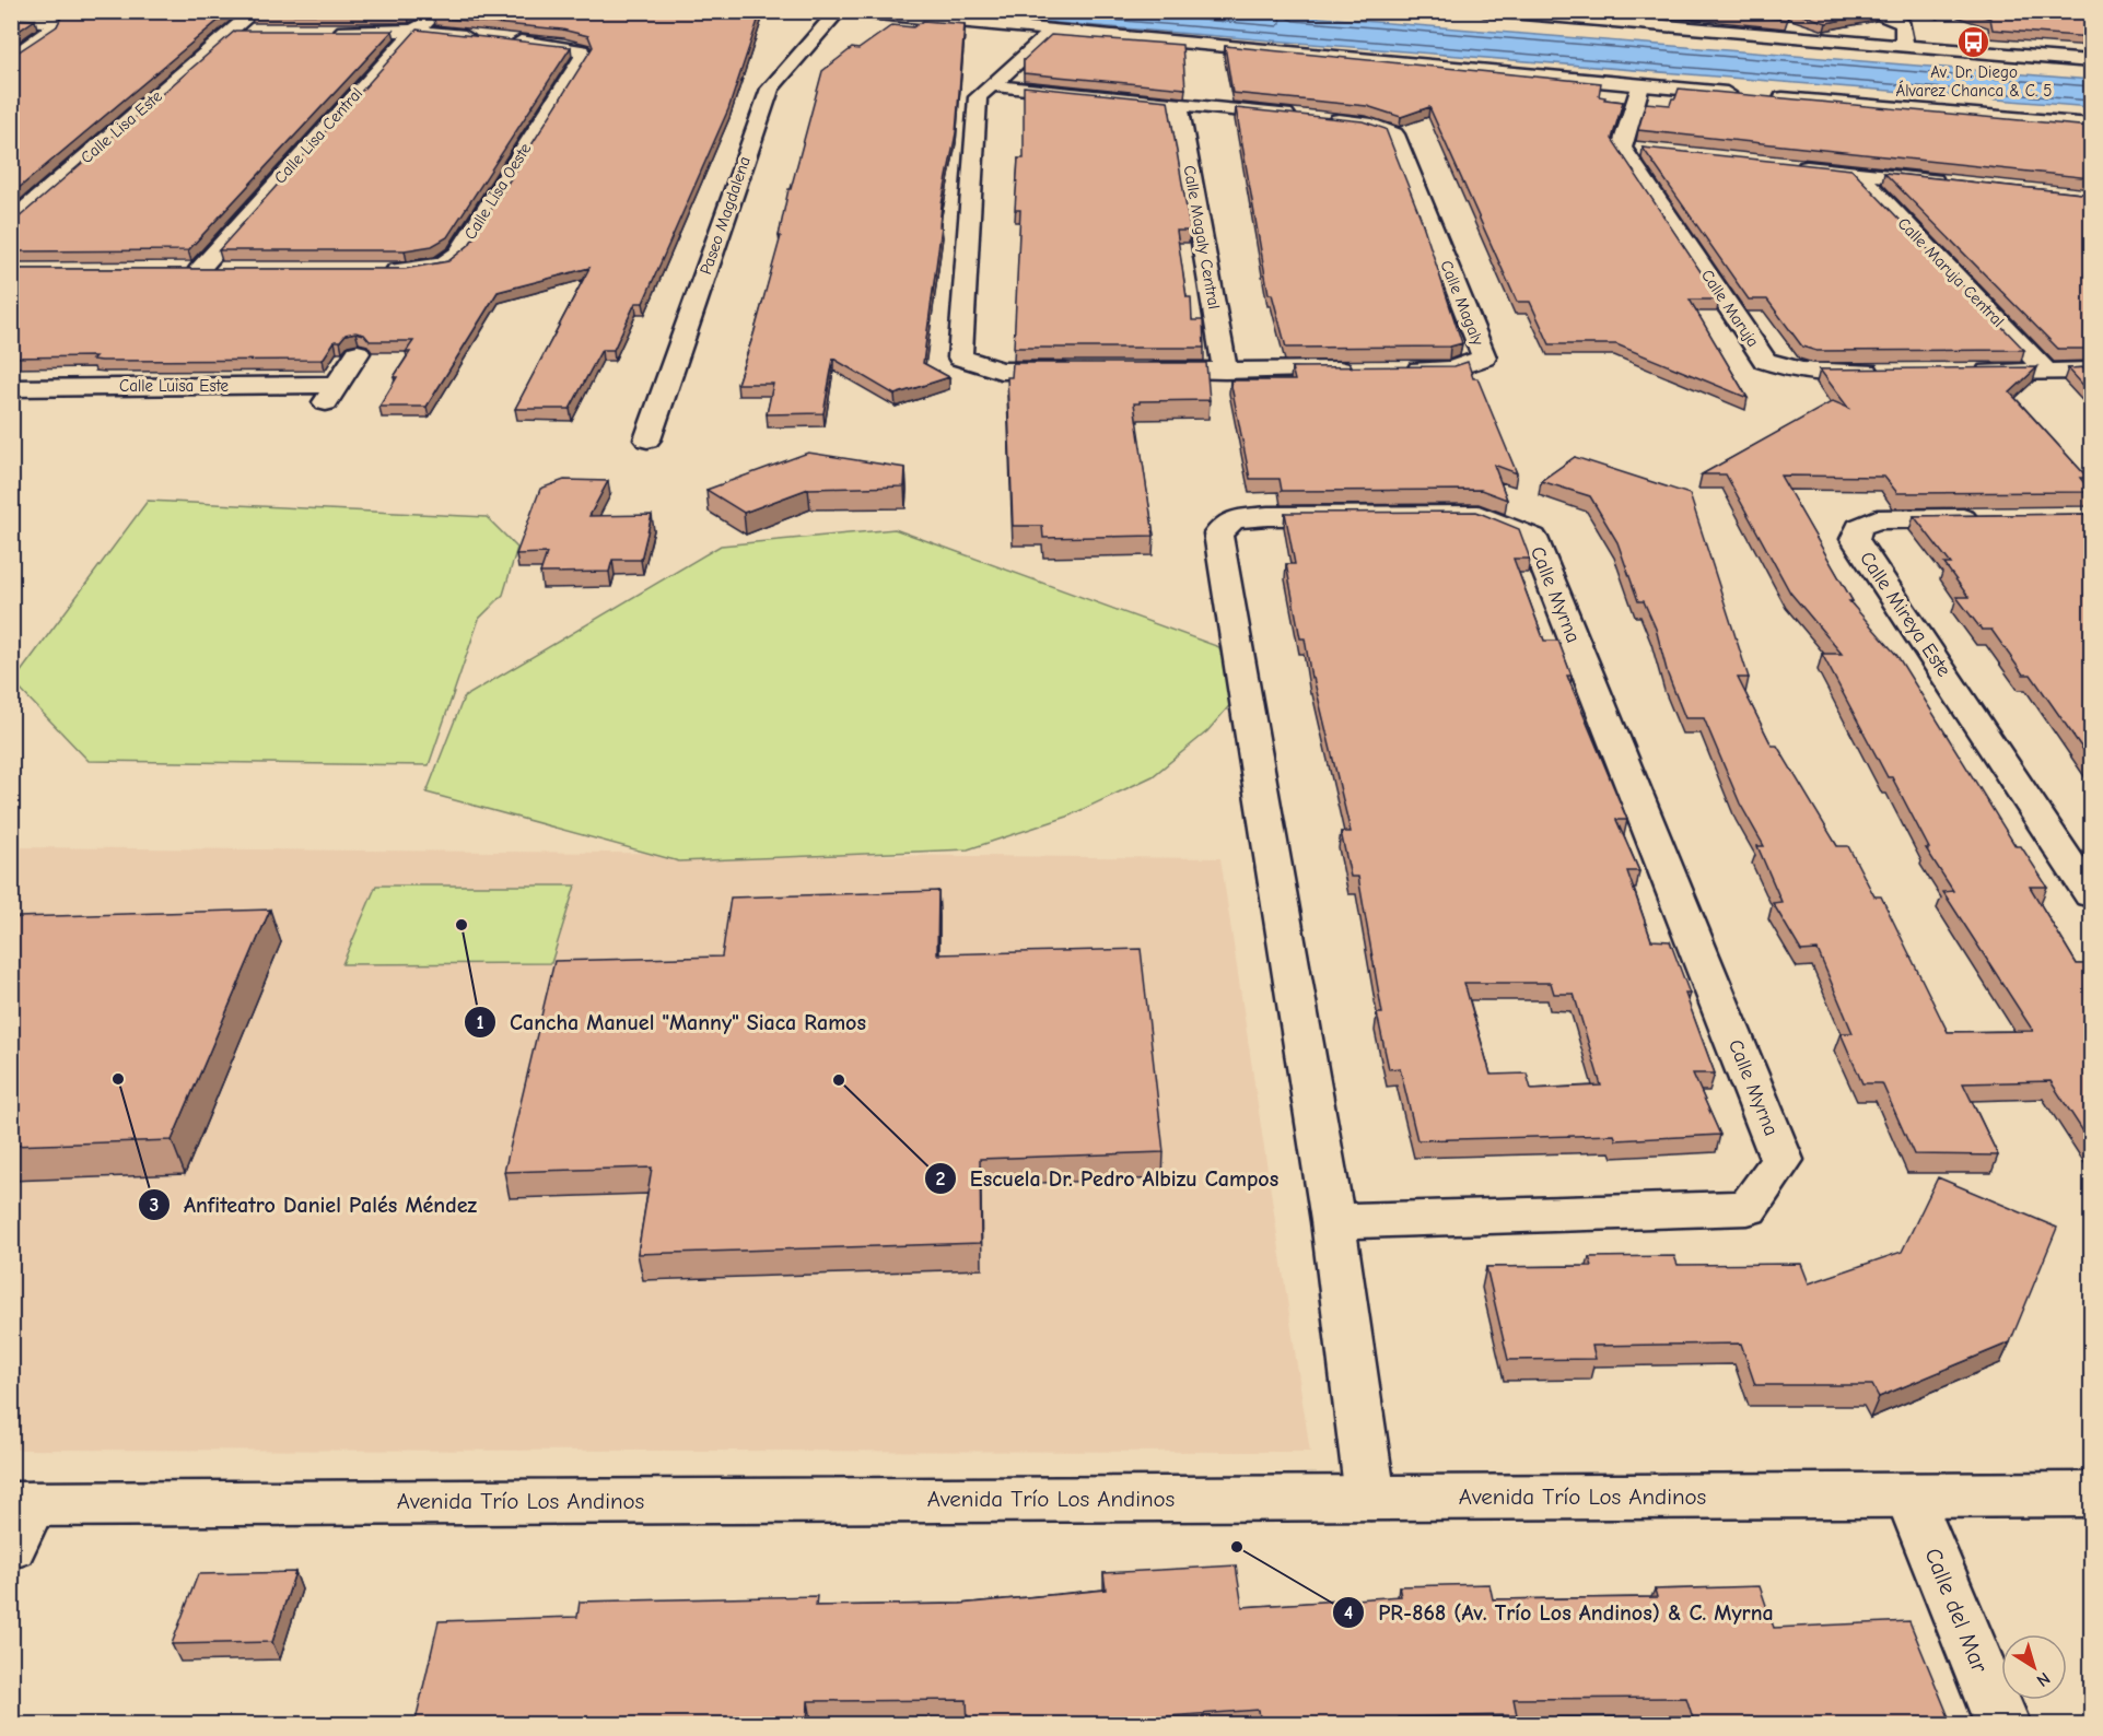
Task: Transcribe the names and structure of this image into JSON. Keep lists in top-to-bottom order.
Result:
{
  "streets": {
    "street": [
      "Calle Lisa Este",
      "Calle Lisa Central",
      "Calle Lisa Oeste",
      "Paseo Magdalena",
      "Calle Magaly Central",
      "Calle Maruja Central",
      "Calle Magaly",
      "Calle Maruja",
      "Calle Luisa Este",
      "Calle Myrna",
      "Calle Mireya Este",
      "Avenida Trío Los Andinos",
      "Calle del Mar"
    ]
  },
  "crossings": [
    ["Calle Lisa Central", "Calle Lisa Oeste"],
    ["Calle Magaly Central", "Calle Magaly"],
    ["Calle Myrna", "Avenida Trío Los Andinos"],
    ["Avenida Trío Los Andinos", "Calle del Mar"]
  ],
  "places": {
    "bus stop": ["Av. Dr. Diego Álvarez Chanca & C. 5"],
    "other": [
      "Cancha Manuel \"Manny\" Siaca Ramos",
      "Anfiteatro Daniel Palés Méndez",
      "Escuela Dr. Pedro Albizu Campos",
      "PR-868 (Av. Trío Los Andinos) & C. Myrna"
    ]
  },
  "north": "bottom right"
}
